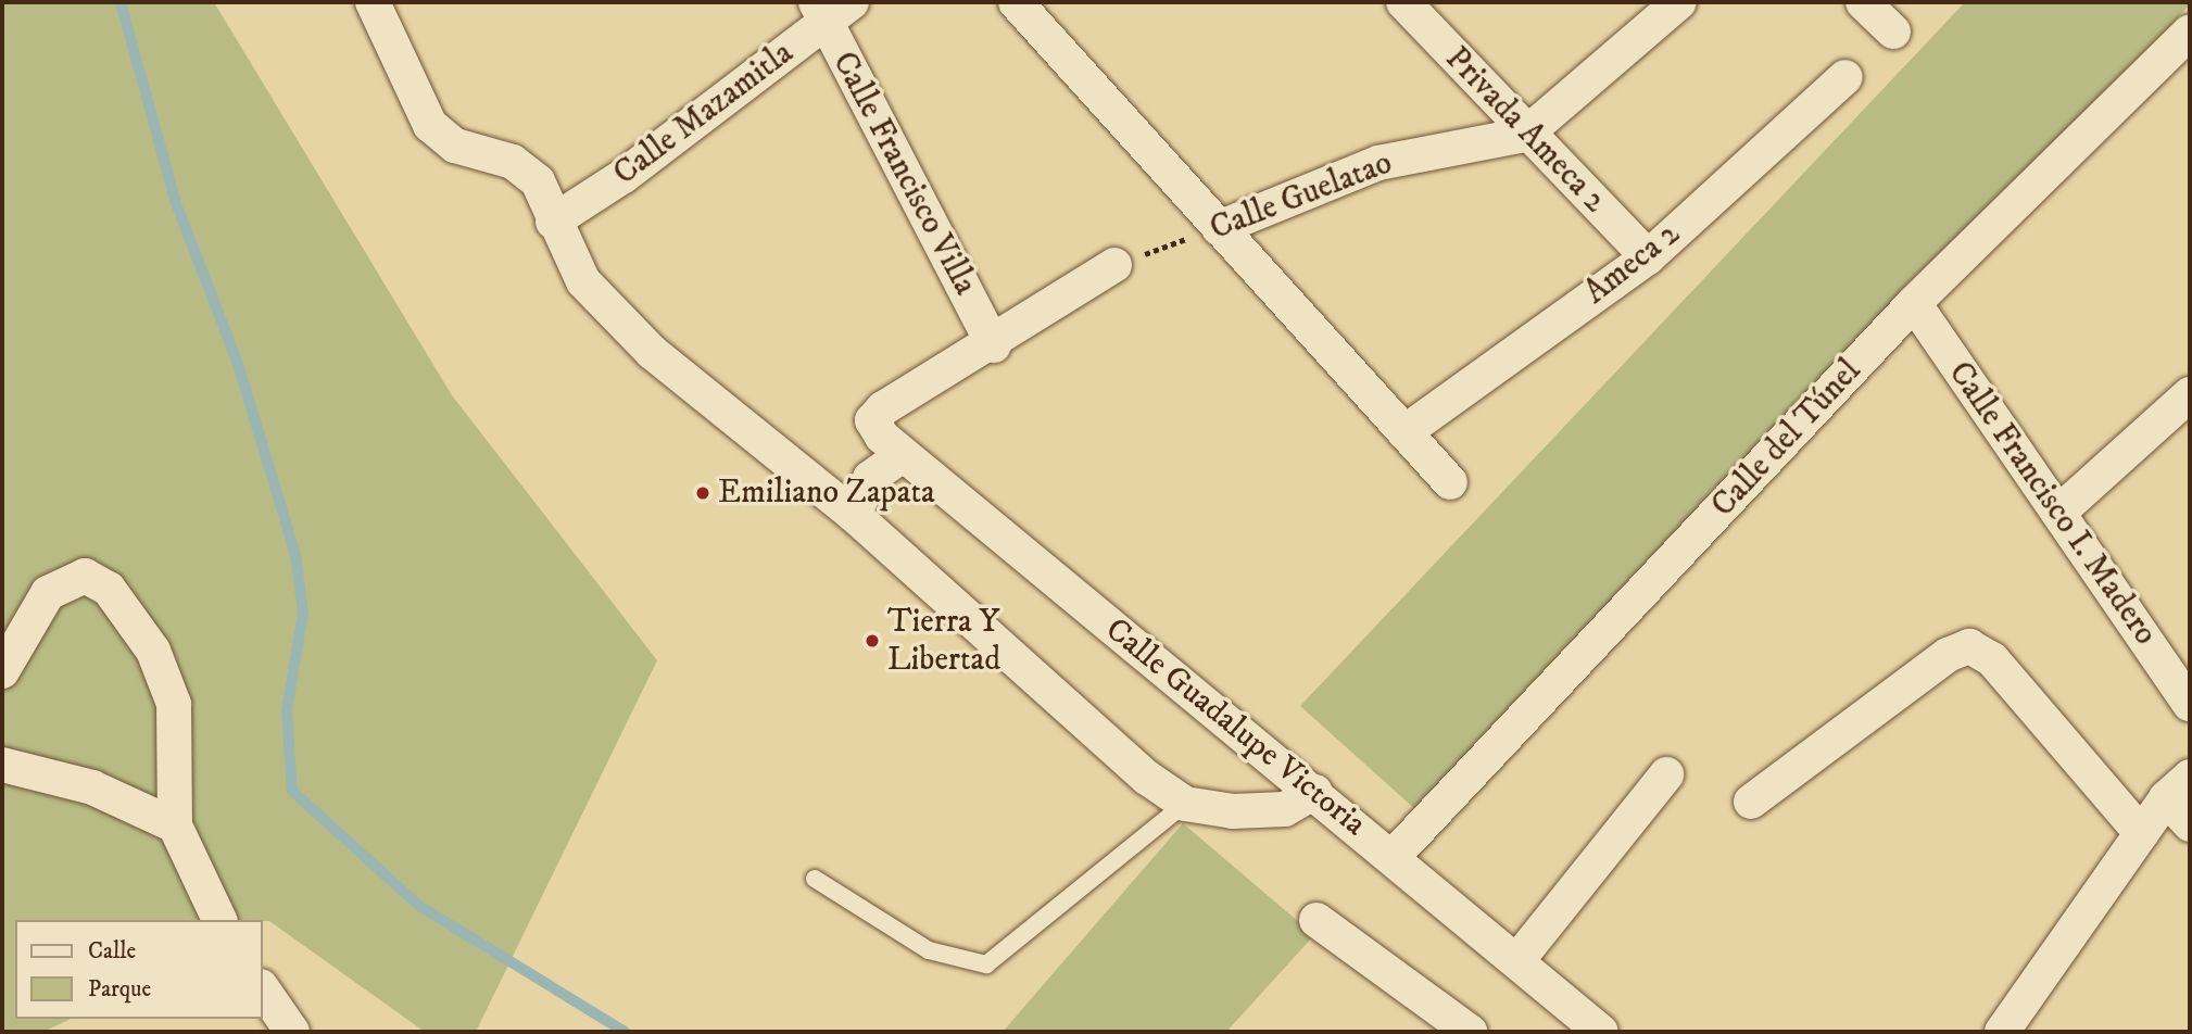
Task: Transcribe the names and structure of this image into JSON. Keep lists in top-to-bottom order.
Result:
{
  "streets": {
    "street": [
      "Calle Mazamitla",
      "Privada Ameca 2",
      "Calle Francisco Villa",
      "Calle Guelatao",
      "Ameca 2",
      "Calle del Túnel",
      "Calle Francisco I. Madero",
      "Calle Guadalupe Victoria"
    ]
  },
  "crossings": [
    ["Calle Mazamitla", "Calle Francisco Villa"],
    ["Privada Ameca 2", "Calle Guelatao"],
    ["Privada Ameca 2", "Ameca 2"],
    ["Calle Francisco Villa", "Calle Guadalupe Victoria"],
    ["Calle del Túnel", "Calle Francisco I. Madero"],
    ["Calle del Túnel", "Calle Guadalupe Victoria"]
  ],
  "places": ["Emiliano Zapata", "Tierra Y Libertad"],
  "legend": ["Calle", "Parque"]
}
